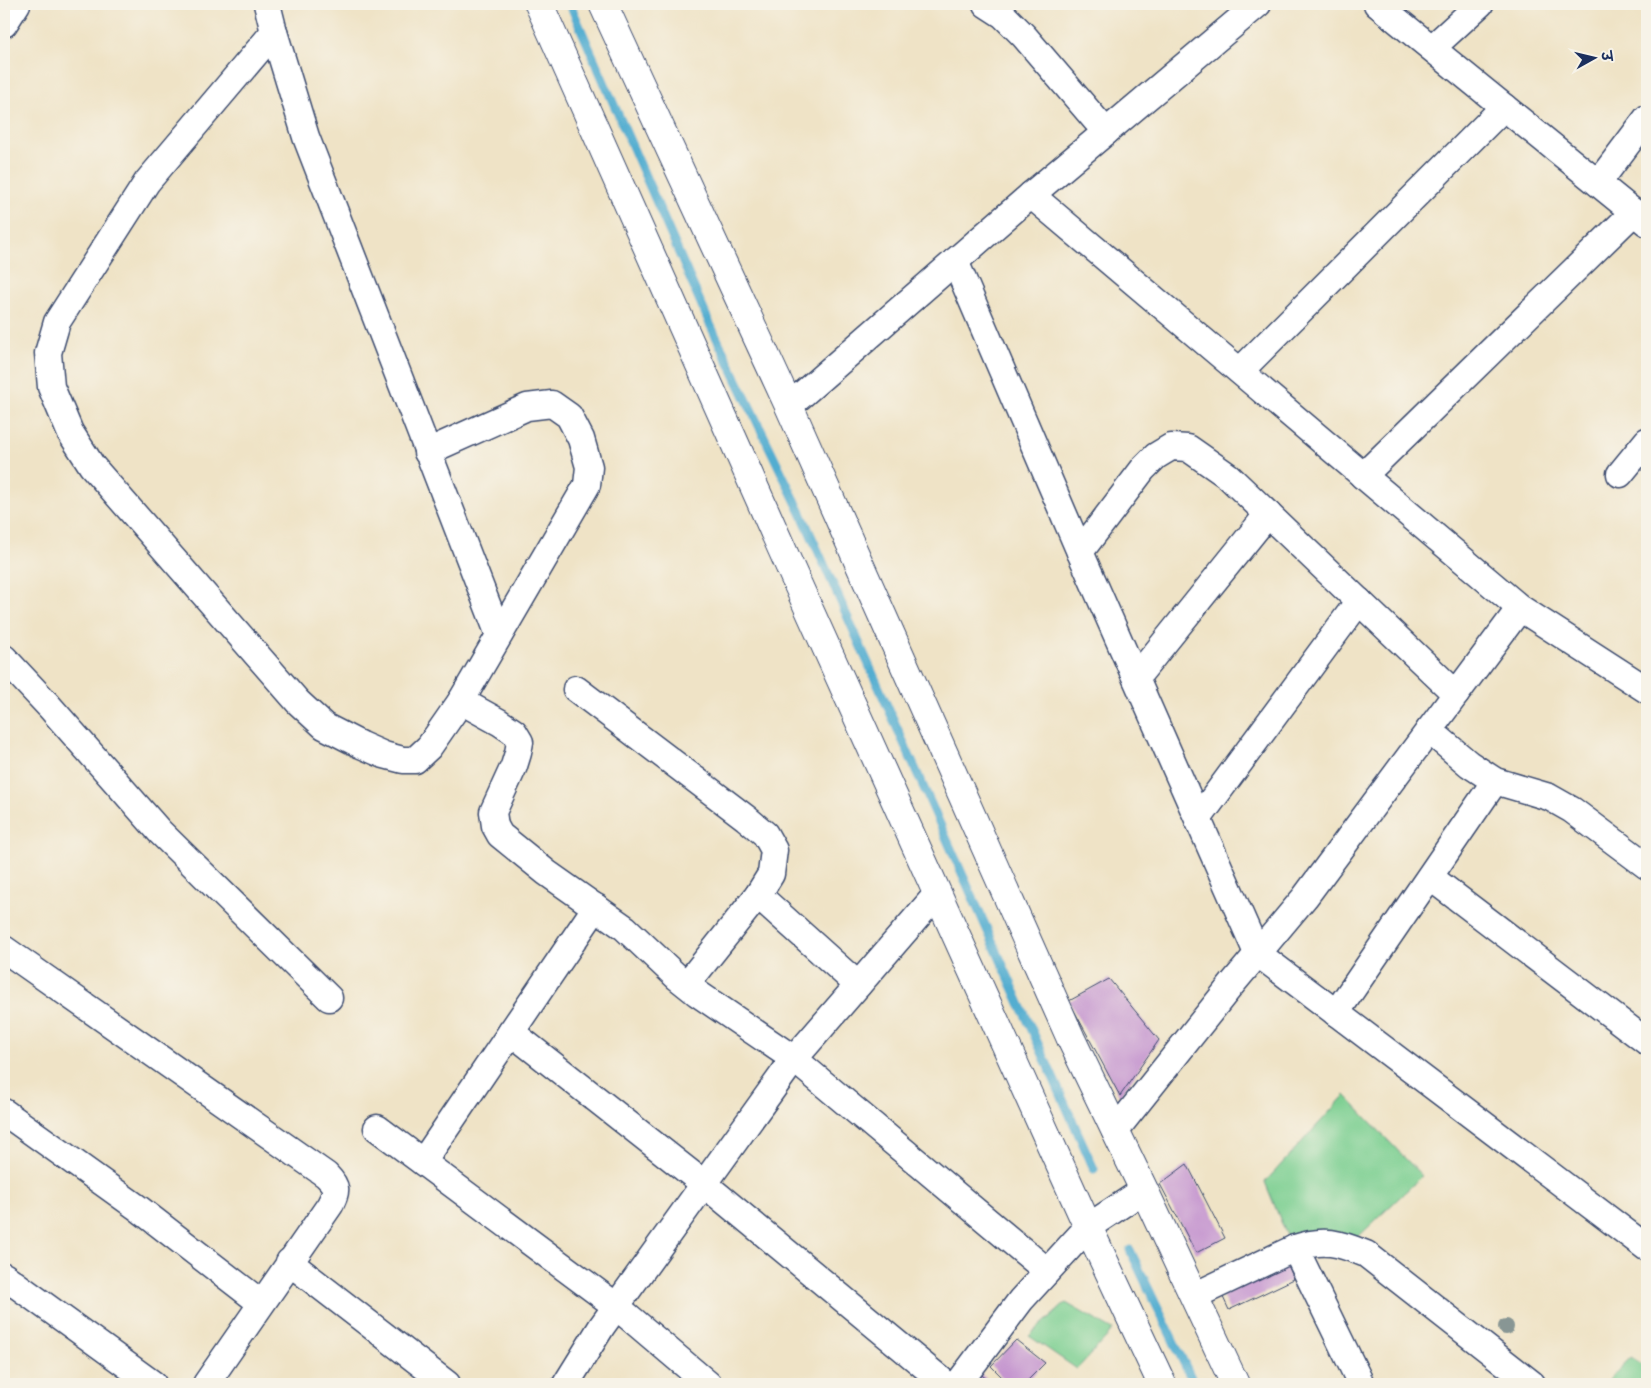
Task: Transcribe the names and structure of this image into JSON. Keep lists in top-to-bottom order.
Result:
{
  "north": "right"
}
